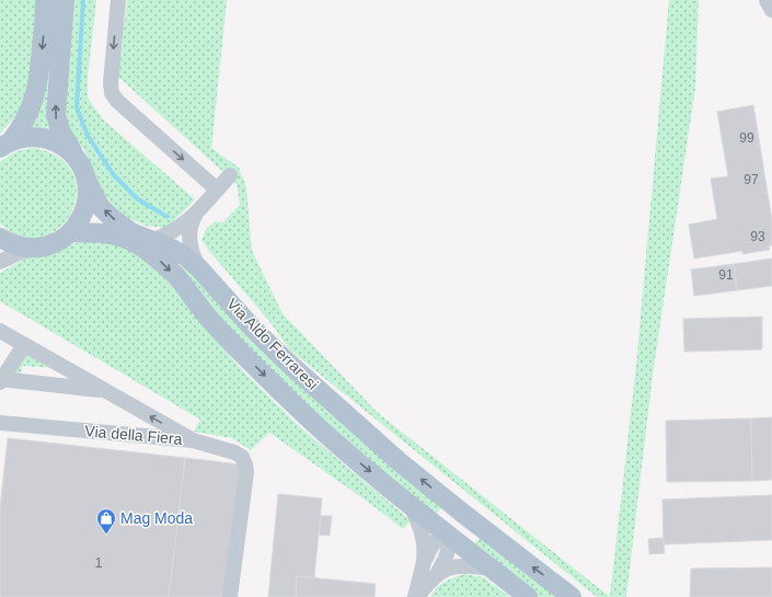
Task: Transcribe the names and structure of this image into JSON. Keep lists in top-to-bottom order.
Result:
{
  "streets": {
    "main road": ["Via Aldo Ferraresi"],
    "street": ["Via della Fiera"]
  },
  "places": {
    "shop": ["Mag Moda"]
  },
  "house_numbers": [
    "99",
    "97",
    "93",
    "91",
    "1"
  ]
}
